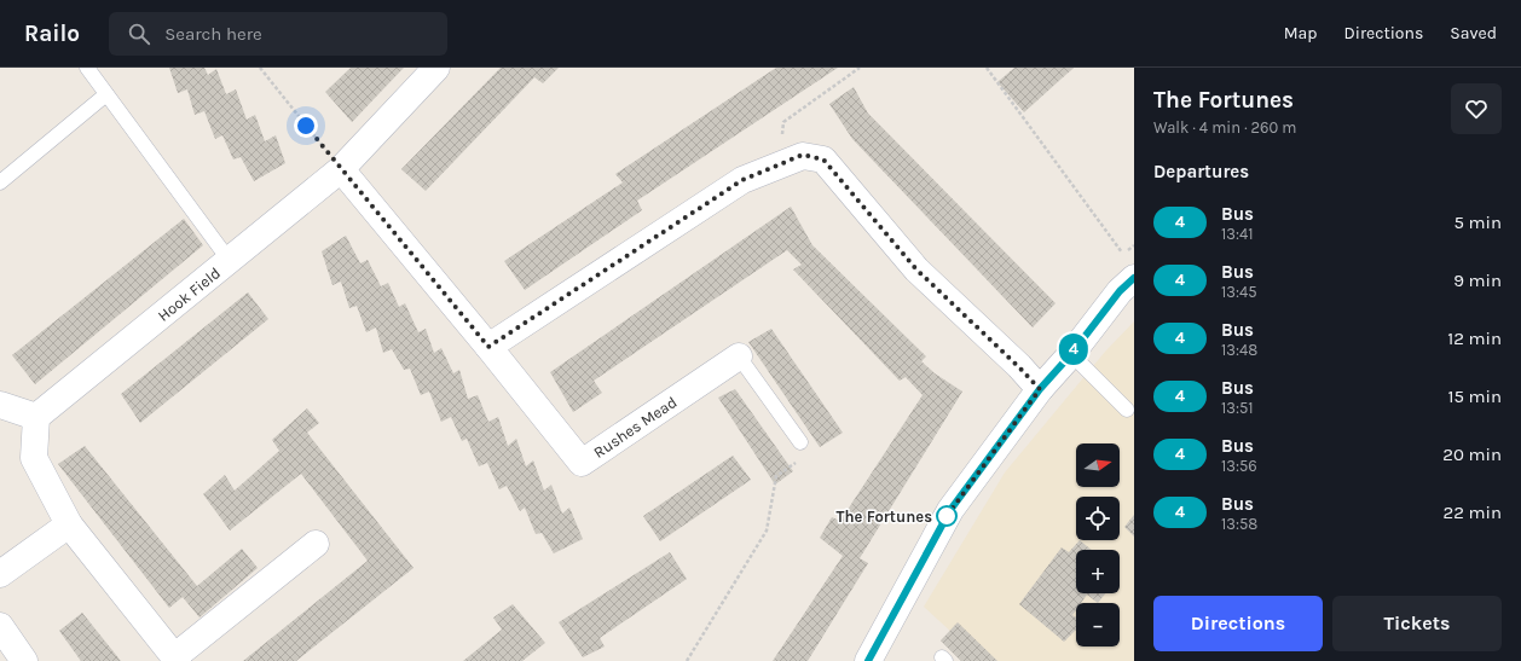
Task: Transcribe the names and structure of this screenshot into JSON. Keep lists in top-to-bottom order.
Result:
{
  "streets": {
    "street": ["Hook Field", "Rushes Mead"]
  },
  "crossings": [
    ["Hook Field", "Rushes Mead"]
  ],
  "places": ["The Fortunes"],
  "lines": ["bus line 4"],
  "north": "right",
  "page": {
    "header": "Railo",
    "search": "Search here",
    "nav": ["Map", "Directions", "Saved"],
    "on_map": "4",
    "heading": [
      ["The Fortunes", "Walk · 4 min · 260 m"],
      "Departures"
    ],
    "list": [
      {
        "mark": "4",
        "name": "Bus",
        "note": "13:41",
        "value": "5 min"
      },
      {
        "mark": "4",
        "name": "Bus",
        "note": "13:45",
        "value": "9 min"
      },
      {
        "mark": "4",
        "name": "Bus",
        "note": "13:48",
        "value": "12 min"
      },
      {
        "mark": "4",
        "name": "Bus",
        "note": "13:51",
        "value": "15 min"
      },
      {
        "mark": "4",
        "name": "Bus",
        "note": "13:56",
        "value": "20 min"
      },
      {
        "mark": "4",
        "name": "Bus",
        "note": "13:58",
        "value": "22 min"
      }
    ],
    "map_buttons": ["+", "−"],
    "buttons": ["Directions", "Tickets"]
  }
}
